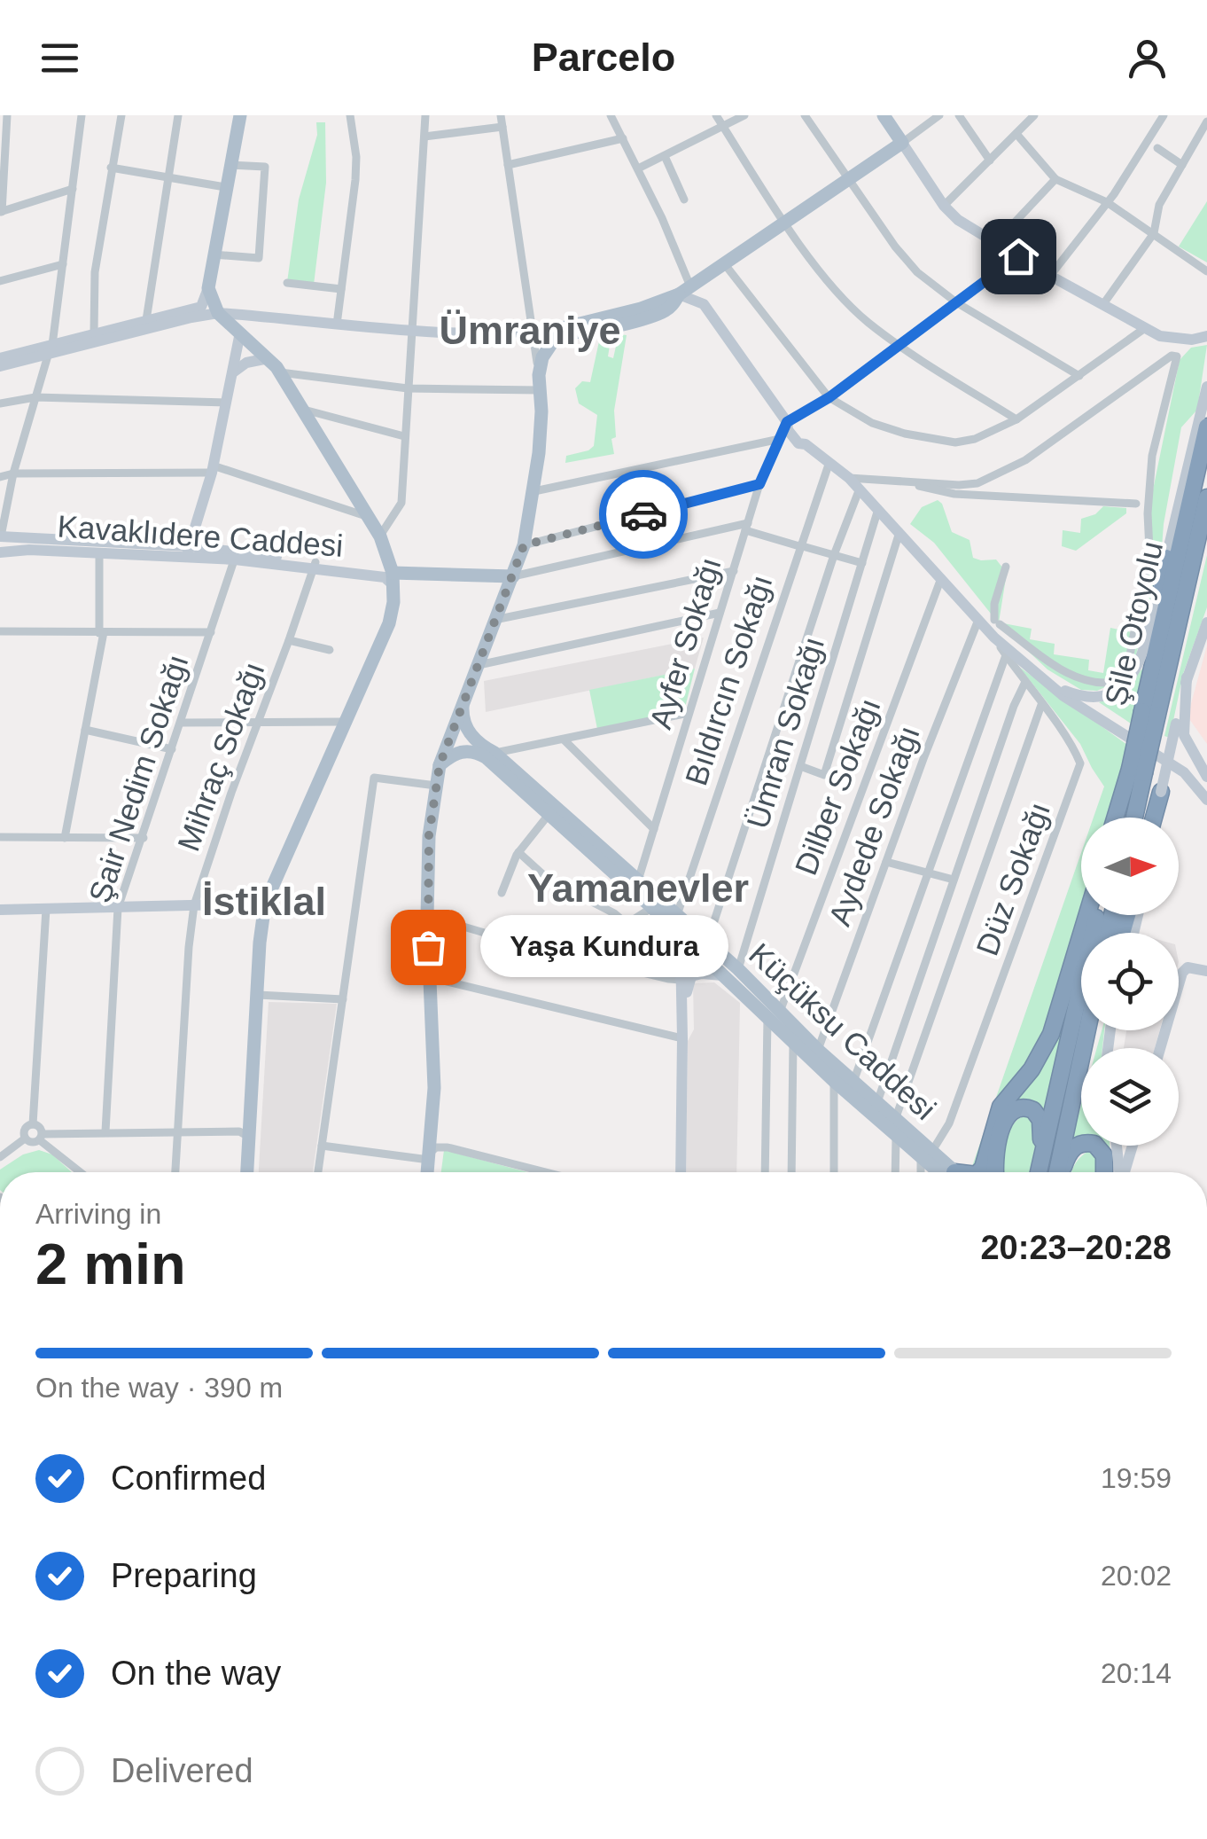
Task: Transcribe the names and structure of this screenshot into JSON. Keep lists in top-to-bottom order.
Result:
{
  "streets": {
    "highway": ["Şile Otoyolu"],
    "main road": ["Kavaklıdere Caddesi", "Küçüksu Caddesi"],
    "street": [
      "Ayfer Sokağı",
      "Bıldırcın Sokağı",
      "Ümran Sokağı",
      "Mihraç Sokağı",
      "Şair Nedim Sokağı",
      "Dilber Sokağı",
      "Aydede Sokağı",
      "Düz Sokağı"
    ]
  },
  "crossings": [
    ["Kavaklıdere Caddesi", "Mihraç Sokağı"],
    ["Kavaklıdere Caddesi", "Şair Nedim Sokağı"],
    ["Ayfer Sokağı", "Küçüksu Caddesi"],
    ["Bıldırcın Sokağı", "Küçüksu Caddesi"],
    ["Ümran Sokağı", "Küçüksu Caddesi"],
    ["Dilber Sokağı", "Küçüksu Caddesi"],
    ["Aydede Sokağı", "Küçüksu Caddesi"],
    ["Düz Sokağı", "Küçüksu Caddesi"]
  ],
  "districts": ["Ümraniye", "Yamanevler", "İstiklal"],
  "places": ["Yaşa Kundura"],
  "north": "right",
  "page": {
    "header": "Parcelo",
    "bubble": "Yaşa Kundura",
    "heading": ["2 min", "Arriving in", "20:23–20:28"],
    "bar": "On the way · 390 m",
    "list": [
      ["Confirmed", "19:59"],
      ["Preparing", "20:02"],
      ["On the way", "20:14"],
      "Delivered"
    ]
  }
}
